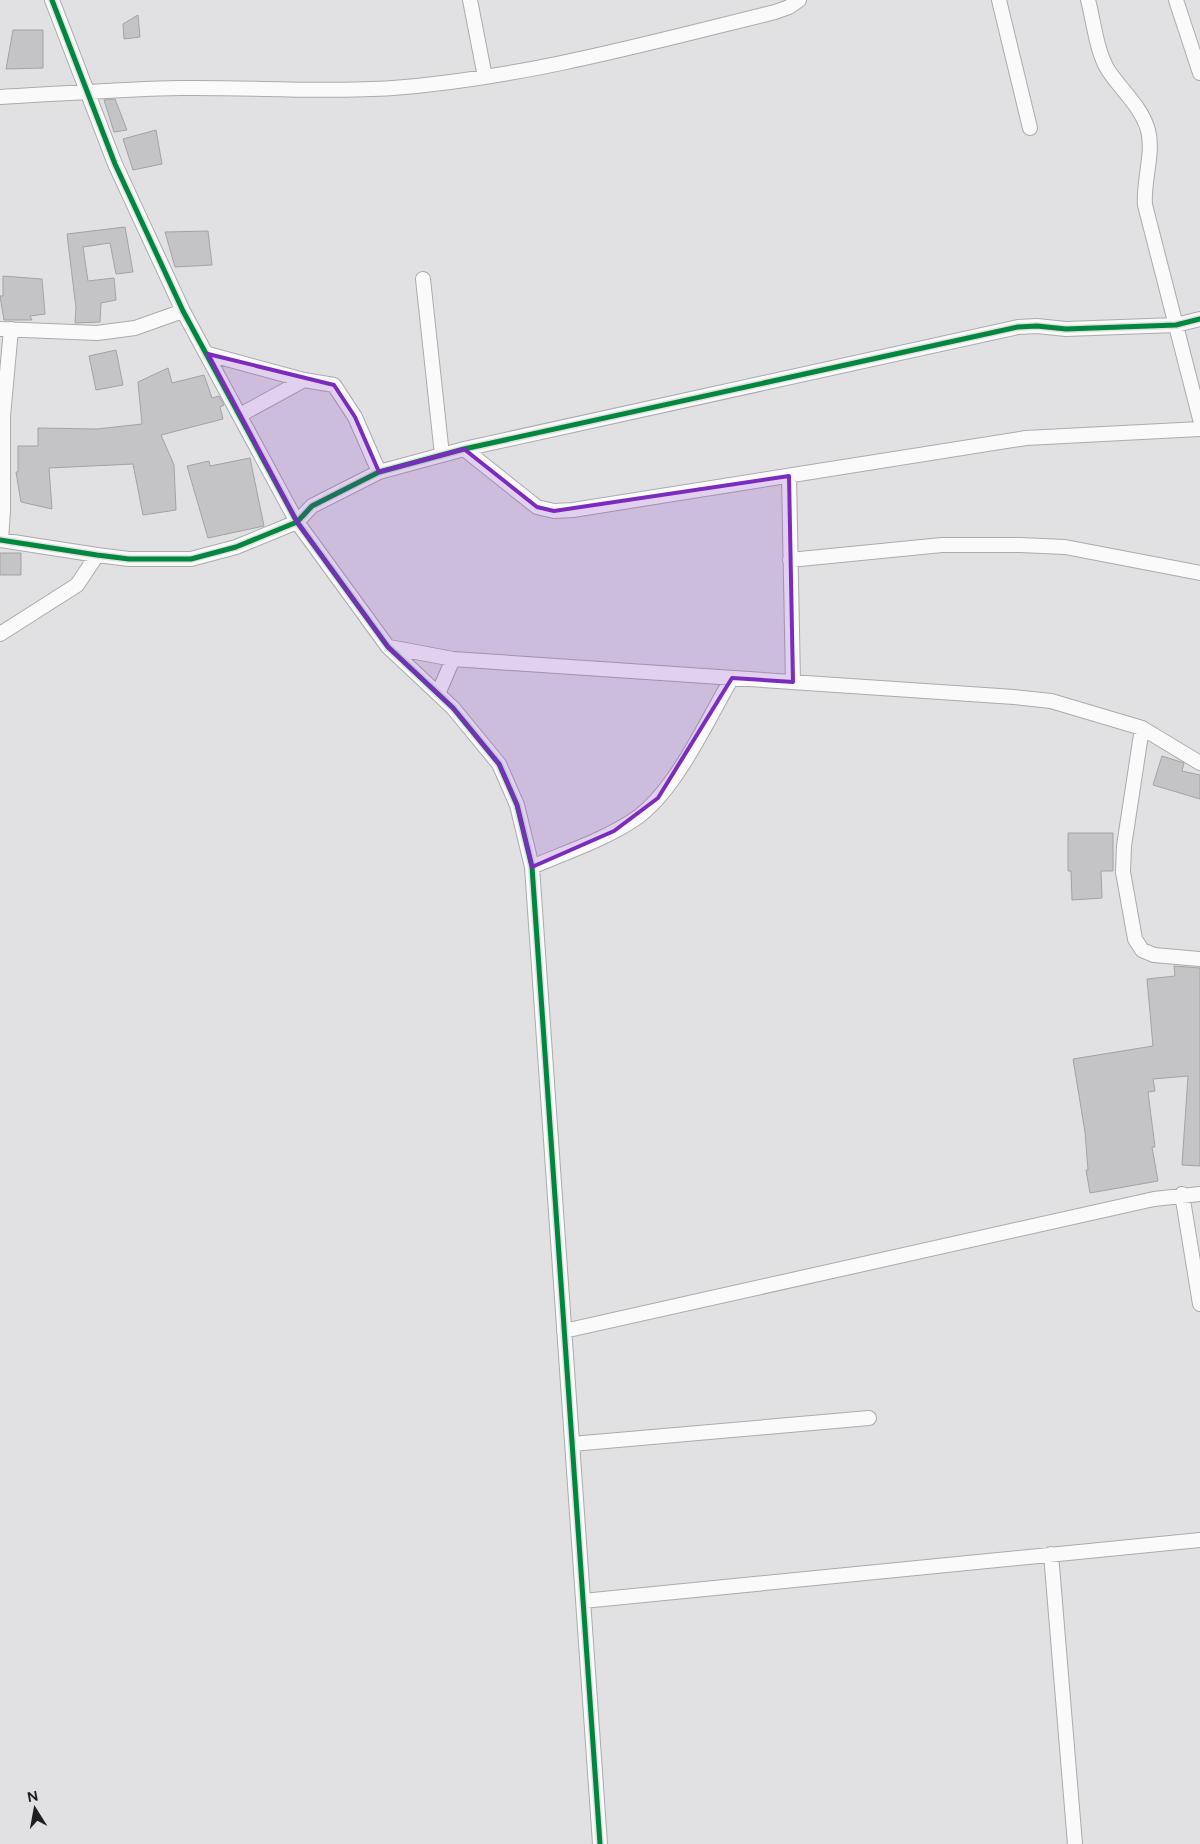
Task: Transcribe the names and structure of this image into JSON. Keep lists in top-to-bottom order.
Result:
{
  "north": "top"
}
